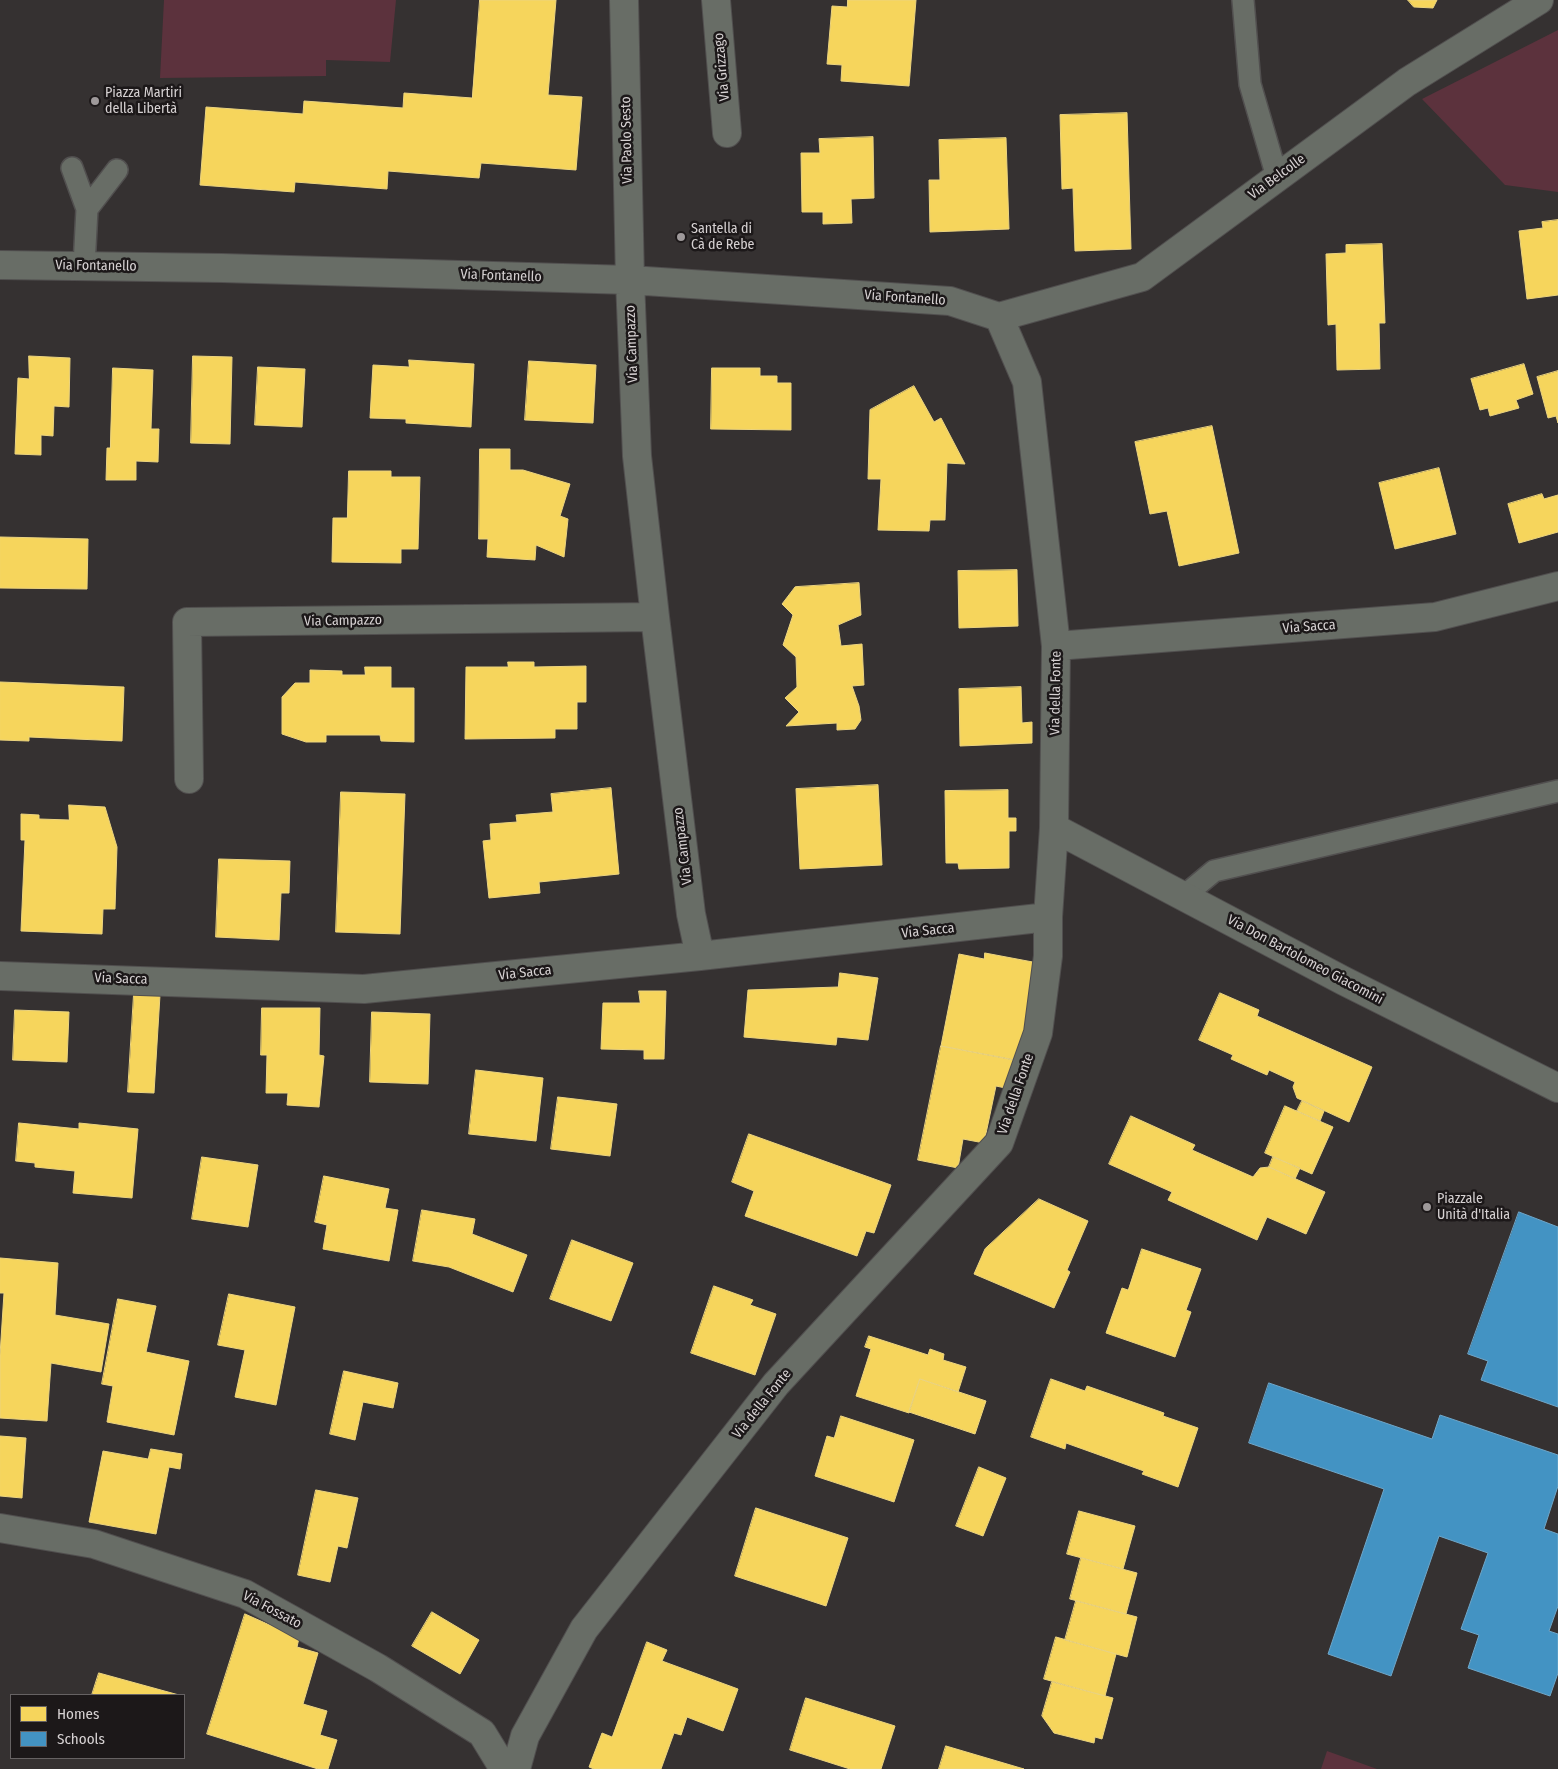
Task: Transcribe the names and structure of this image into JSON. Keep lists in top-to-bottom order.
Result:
{
  "streets": {
    "street": [
      "Via Grizzago",
      "Via Paolo Sesto",
      "Via Belcolle",
      "Via Fontanello",
      "Via Campazzo",
      "Via Sacca",
      "Via della Fonte",
      "Via Don Bartolomeo Giacomini",
      "Via Fossato"
    ]
  },
  "crossings": [
    ["Via Paolo Sesto", "Via Fontanello"],
    ["Via Paolo Sesto", "Via Campazzo"],
    ["Via Belcolle", "Via Fontanello"],
    ["Via Belcolle", "Via della Fonte"],
    ["Via Fontanello", "Via Campazzo"],
    ["Via Fontanello", "Via della Fonte"],
    ["Via Campazzo", "Via Sacca"],
    ["Via Sacca", "Via della Fonte"],
    ["Via della Fonte", "Via Don Bartolomeo Giacomini"]
  ],
  "places": ["Piazza Martiri della Libertà", "Santella di Cà de Rebe", "Piazzale Unità d'Italia"],
  "legend": ["Homes", "Schools"]
}
